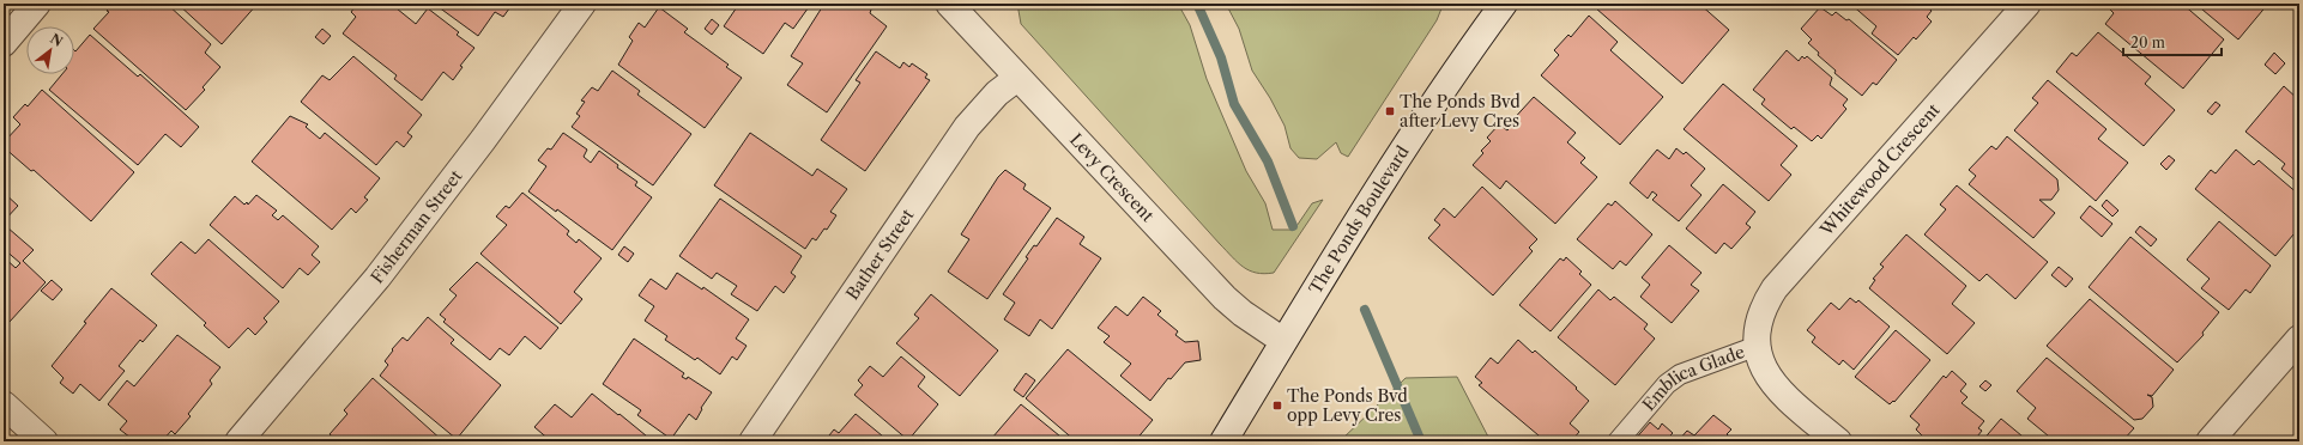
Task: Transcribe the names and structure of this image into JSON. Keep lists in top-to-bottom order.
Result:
{
  "streets": {
    "street": [
      "Whitewood Crescent",
      "Levy Crescent",
      "The Ponds Boulevard",
      "Fisherman Street",
      "Bather Street"
    ],
    "lane": ["Emblica Glade"]
  },
  "crossings": [
    ["Whitewood Crescent", "Emblica Glade"],
    ["Levy Crescent", "The Ponds Boulevard"],
    ["Levy Crescent", "Bather Street"]
  ],
  "places": {
    "transit": ["The Ponds Bvd after Levy Cres", "The Ponds Bvd opp Levy Cres"]
  },
  "scale_bar": "20 m",
  "north": "top right"
}
